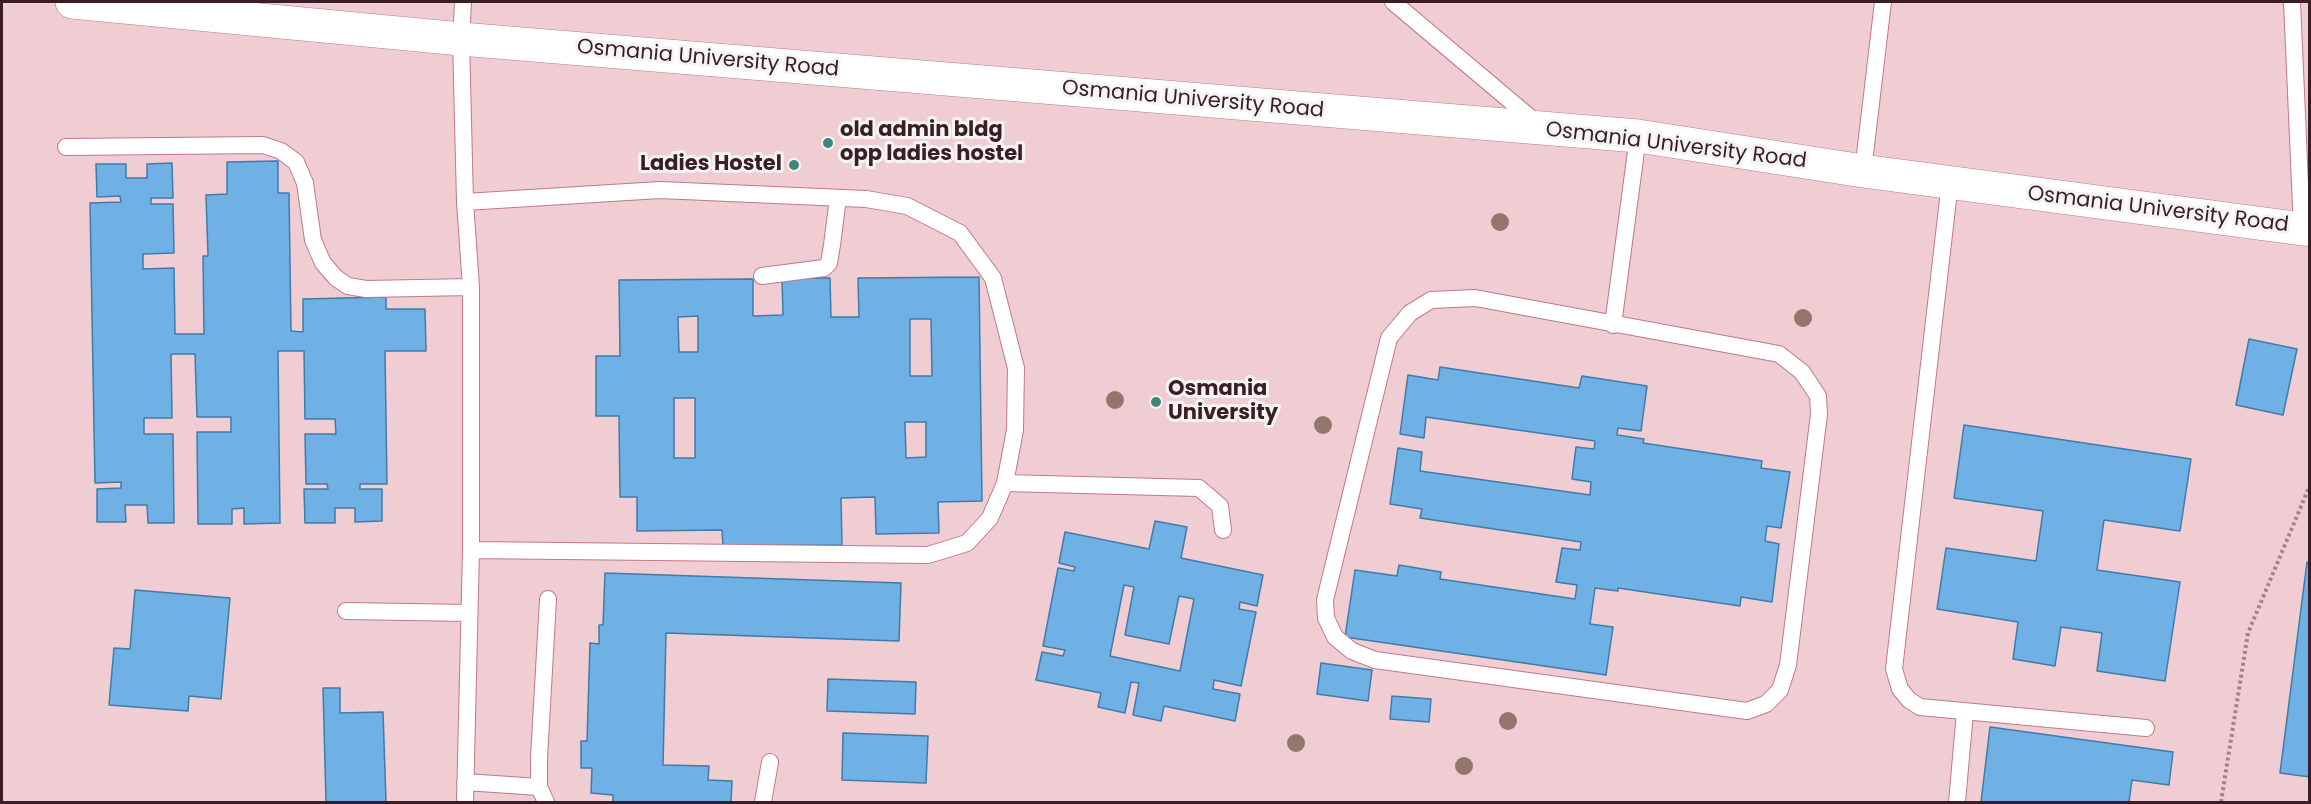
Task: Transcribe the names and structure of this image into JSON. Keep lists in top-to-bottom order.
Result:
{
  "streets": {
    "main road": ["Osmania University Road"]
  },
  "places": ["old admin bldg opp ladies hostel", "Ladies Hostel", "Osmania University"]
}
